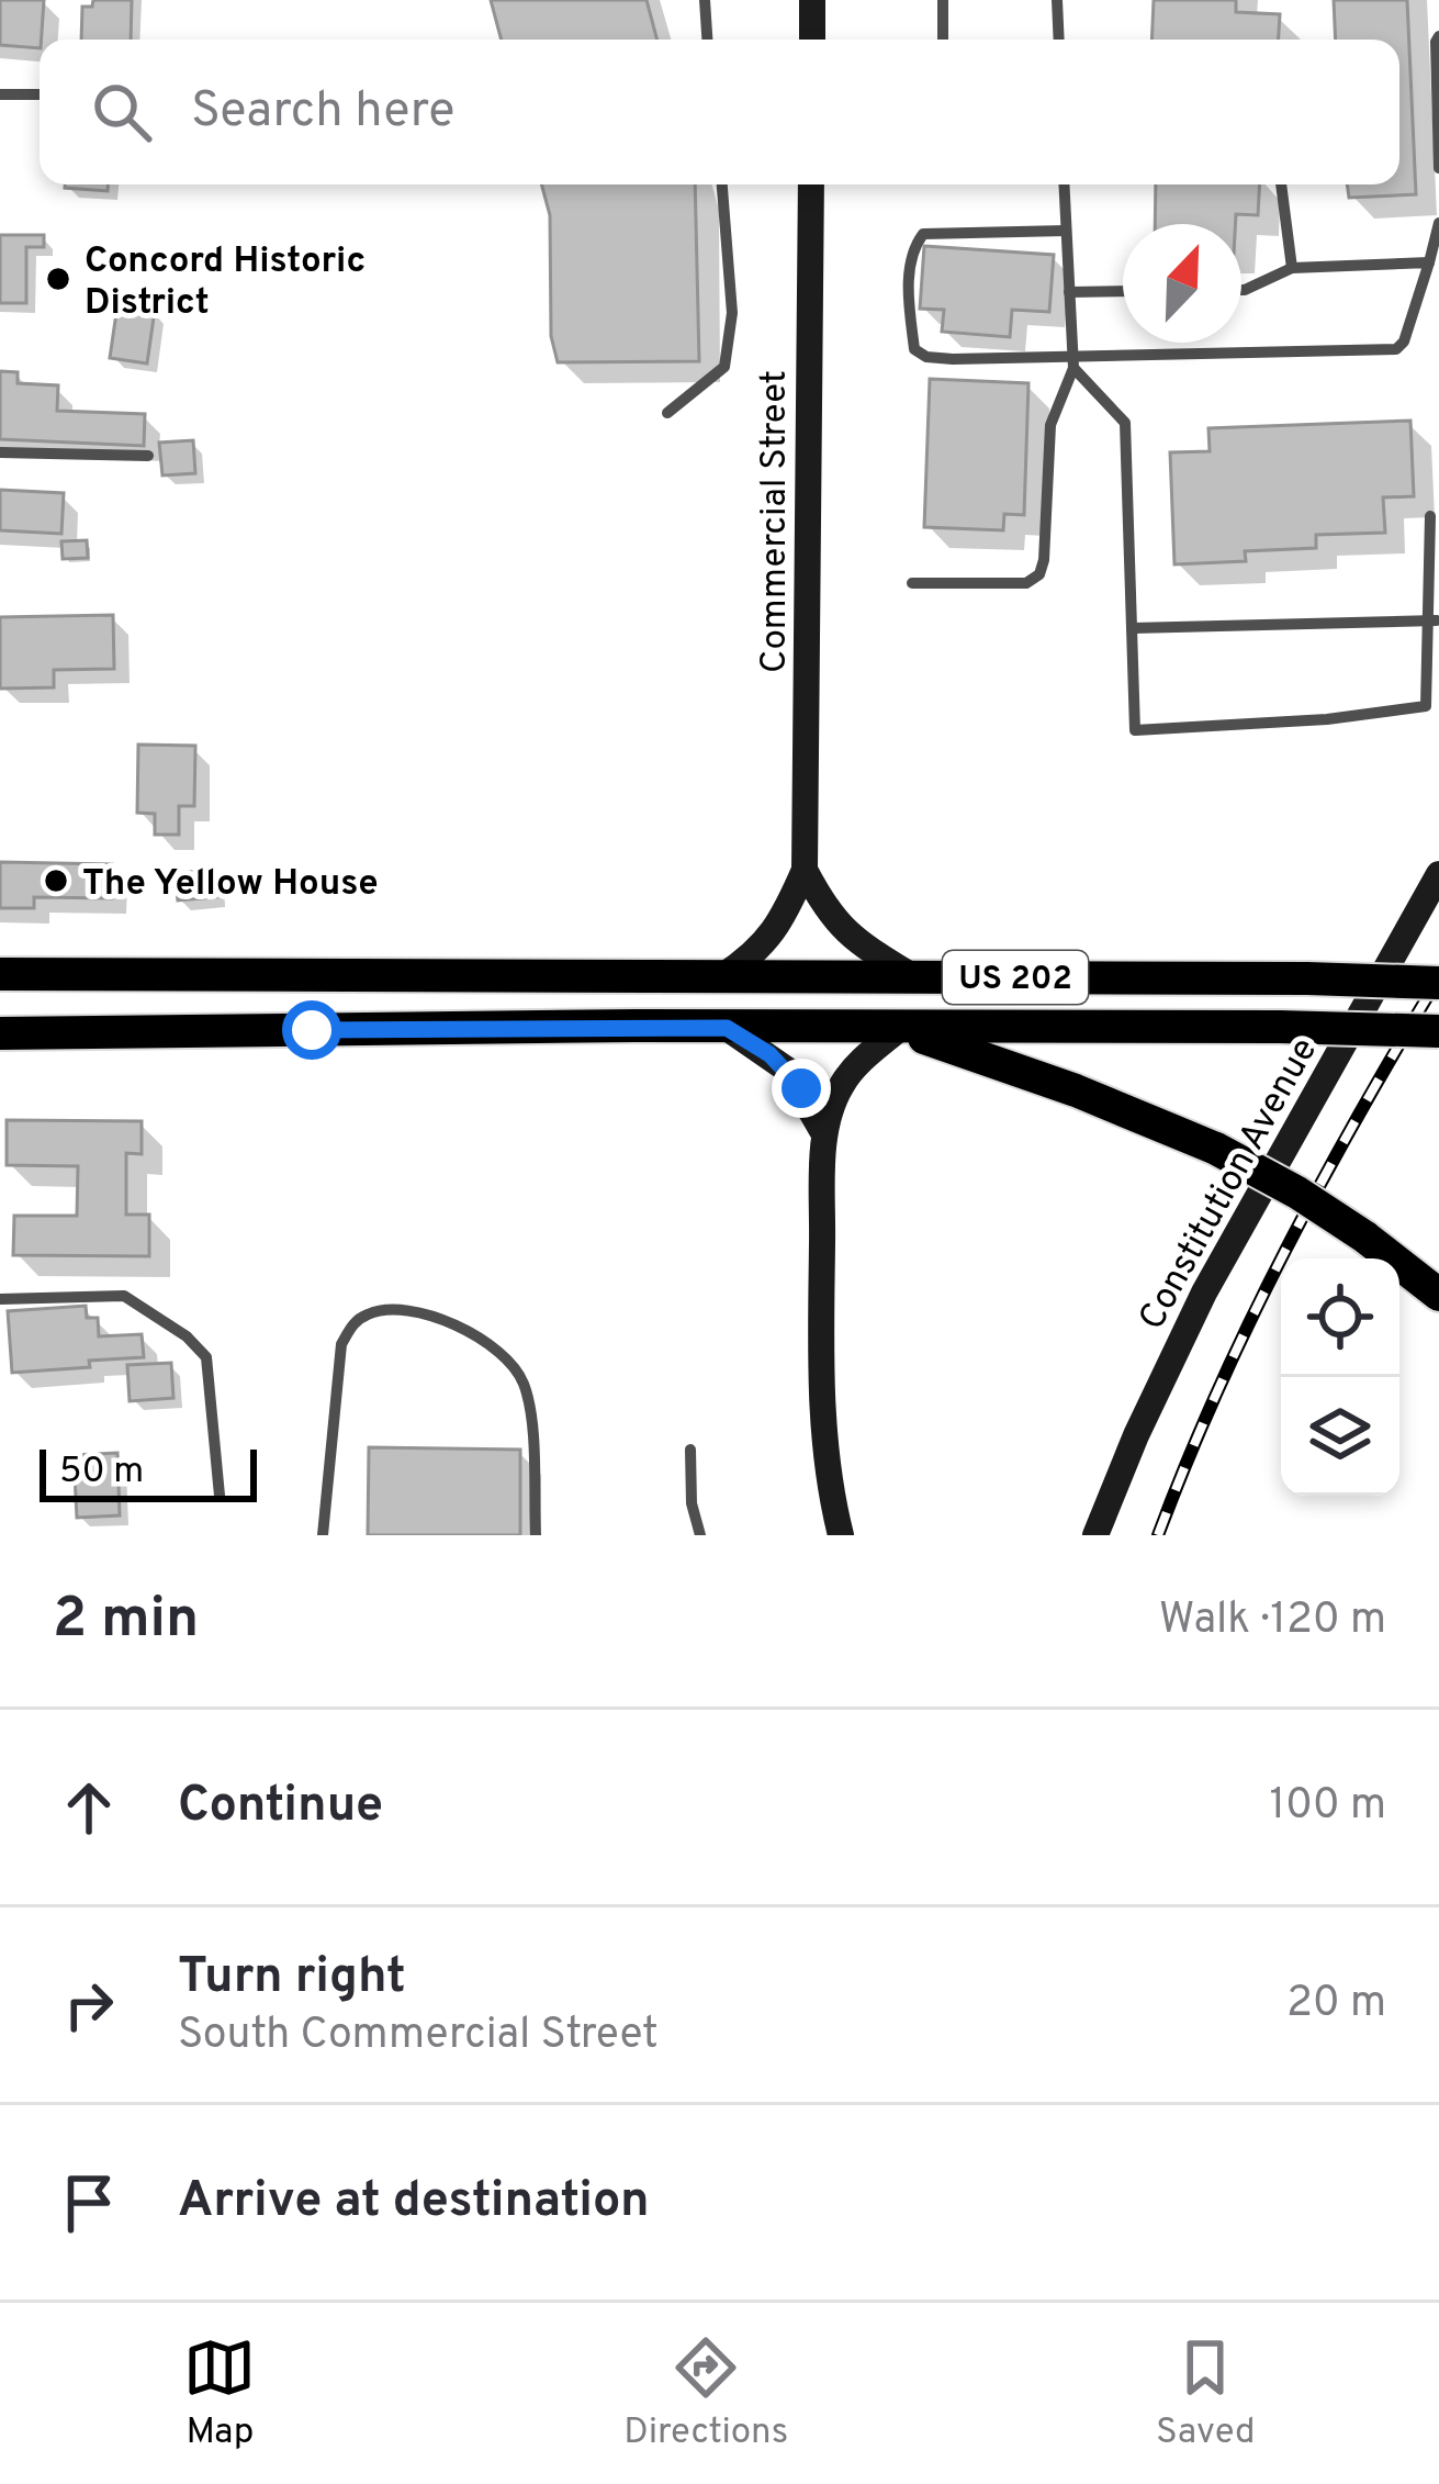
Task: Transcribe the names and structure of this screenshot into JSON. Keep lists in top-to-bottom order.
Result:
{
  "streets": {
    "main road": ["US 202"],
    "street": ["Commercial Street", "Constitution Avenue"]
  },
  "crossings": [
    ["Commercial Street", "US 202"]
  ],
  "places": ["Concord Historic District", "The Yellow House"],
  "scale_bar": "50 m",
  "north": "top right",
  "page": {
    "search": "Search here",
    "scale": "50 m",
    "heading": ["2 min", "Walk · 120 m"],
    "list": [
      ["Continue", "100 m"],
      ["Turn right", "South Commercial Street", "20 m"],
      "Arrive at destination"
    ],
    "nav": ["Map", "Directions", "Saved"]
  }
}
